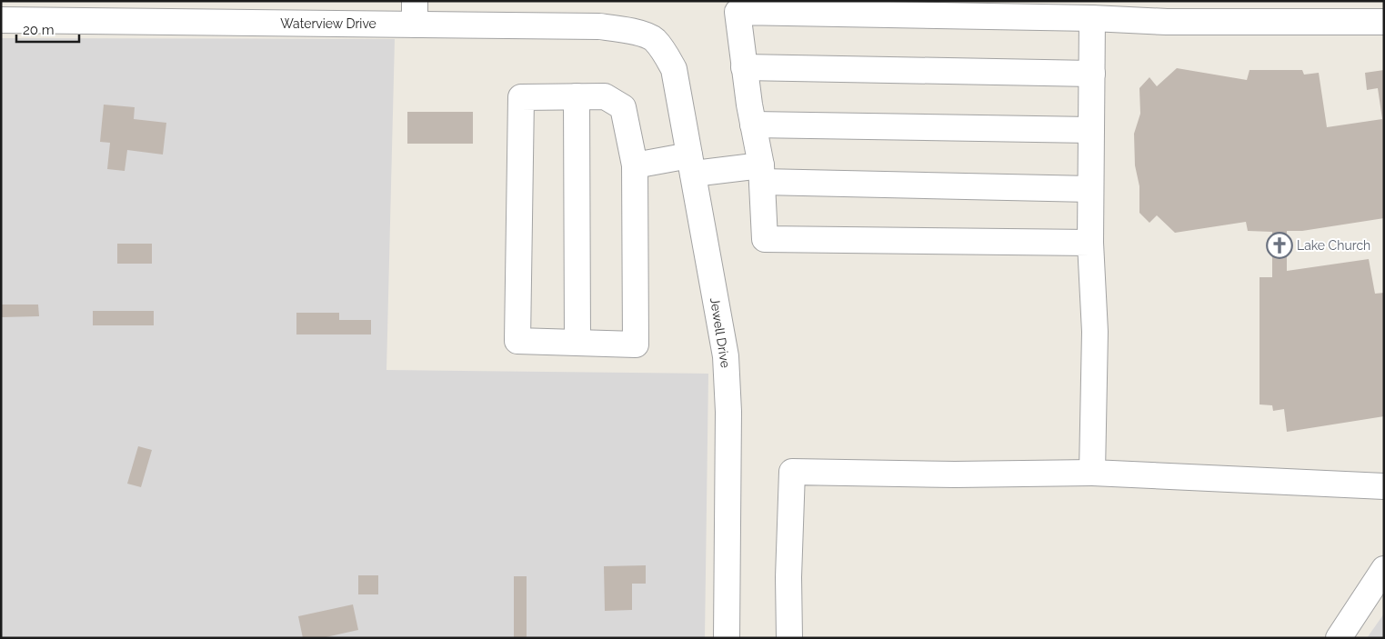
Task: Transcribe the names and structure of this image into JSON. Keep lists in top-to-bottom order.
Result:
{
  "streets": {
    "street": ["Waterview Drive", "Jewell Drive"]
  },
  "crossings": [
    ["Waterview Drive", "Jewell Drive"]
  ],
  "places": {
    "church": ["Lake Church"]
  },
  "scale_bar": "20 m"
}
